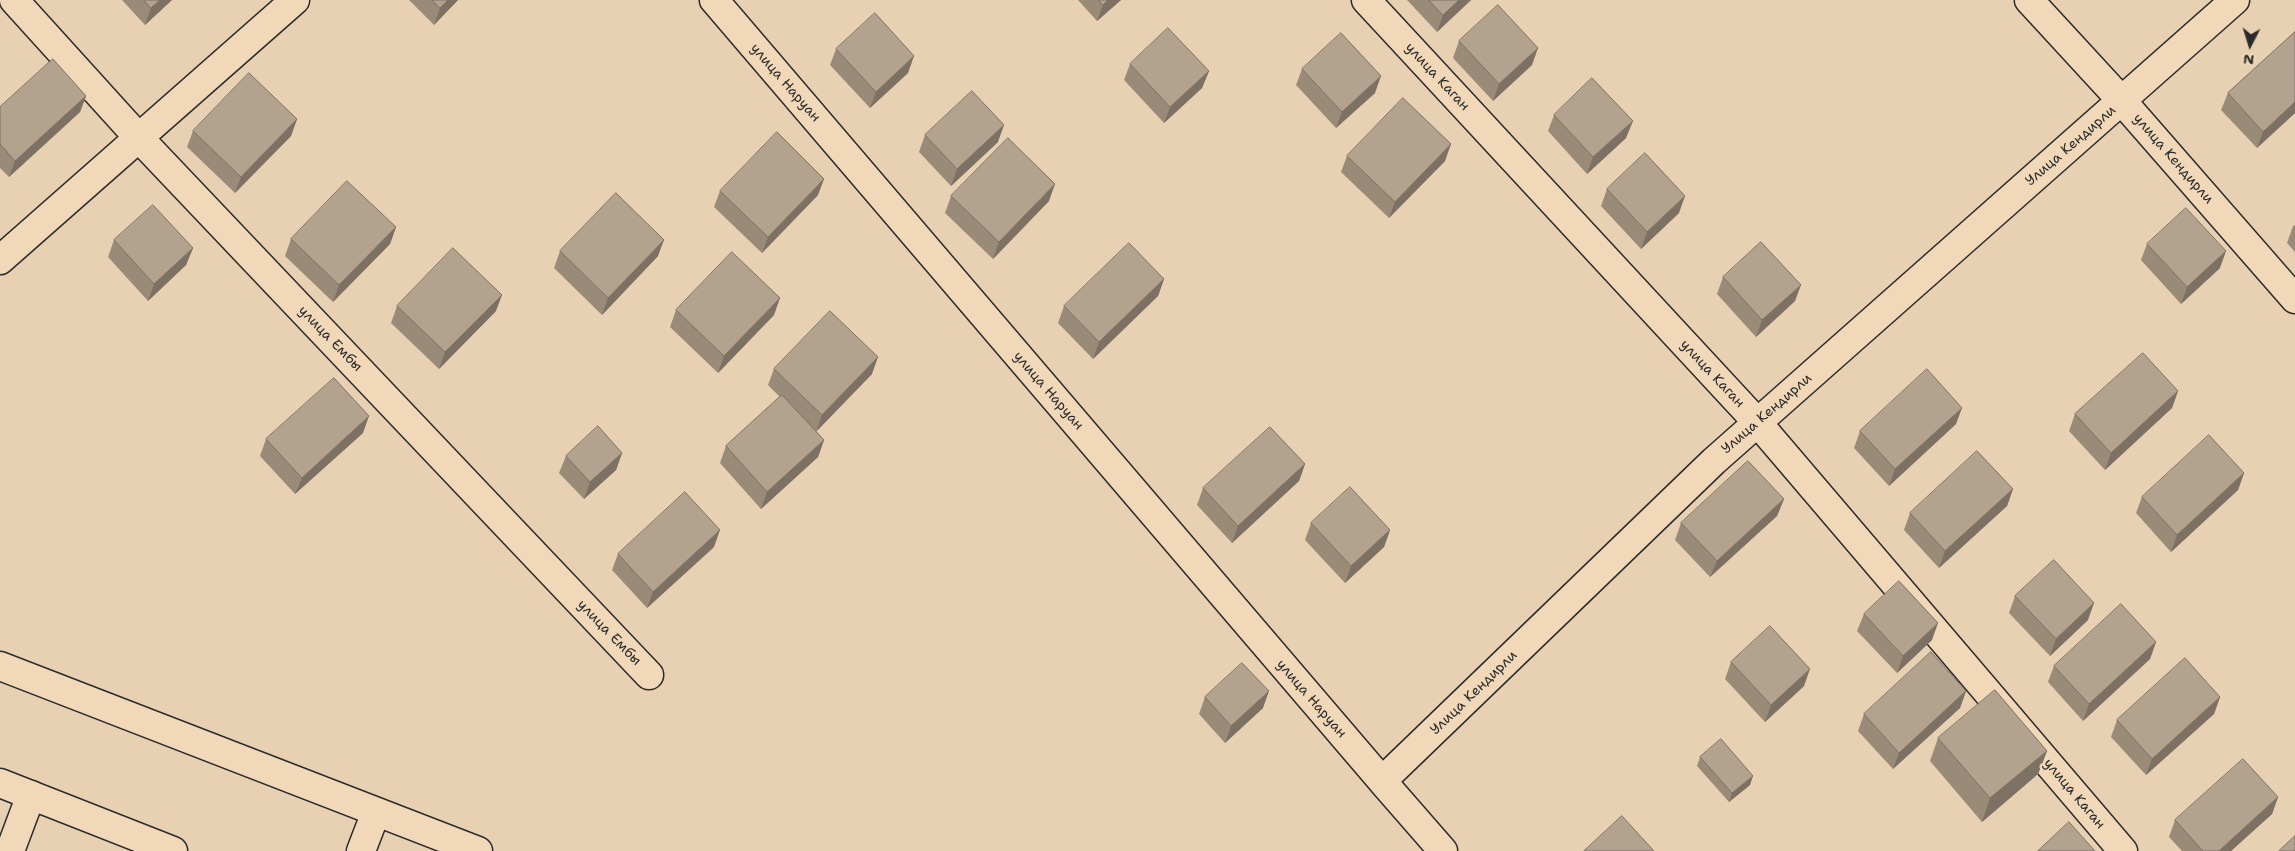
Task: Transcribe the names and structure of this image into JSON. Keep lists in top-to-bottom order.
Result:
{
  "streets": {
    "street": [
      "улица Каган",
      "улица Наруан",
      "Улица Кендирли",
      "улица Кендирли",
      "улица Ембы"
    ]
  },
  "crossings": [
    ["улица Каган", "Улица Кендирли"],
    ["улица Наруан", "Улица Кендирли"],
    ["Улица Кендирли", "улица Кендирли"]
  ],
  "north": "bottom"
}
